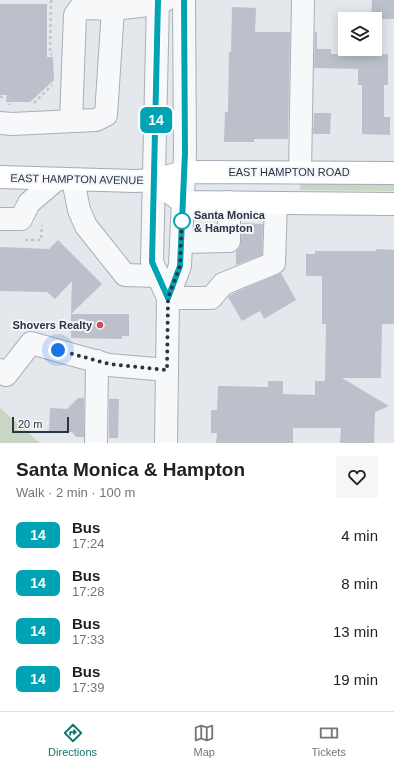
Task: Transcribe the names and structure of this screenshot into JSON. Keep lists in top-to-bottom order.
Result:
{
  "streets": {
    "main road": ["EAST HAMPTON ROAD", "EAST HAMPTON AVENUE"]
  },
  "crossings": [
    ["EAST HAMPTON ROAD", "EAST HAMPTON AVENUE"]
  ],
  "places": ["Santa Monica & Hampton", "Shovers Realty"],
  "lines": ["bus line 14"],
  "scale_bar": "20 m",
  "page": {
    "on_map": "14",
    "scale": "20 m",
    "heading": ["Santa Monica & Hampton", "Walk · 2 min · 100 m"],
    "list": [
      {
        "mark": "14",
        "name": "Bus",
        "note": "17:24",
        "value": "4 min"
      },
      {
        "mark": "14",
        "name": "Bus",
        "note": "17:28",
        "value": "8 min"
      },
      {
        "mark": "14",
        "name": "Bus",
        "note": "17:33",
        "value": "13 min"
      },
      {
        "mark": "14",
        "name": "Bus",
        "note": "17:39",
        "value": "19 min"
      }
    ],
    "tabs": ["Directions", "Map", "Tickets"]
  }
}
